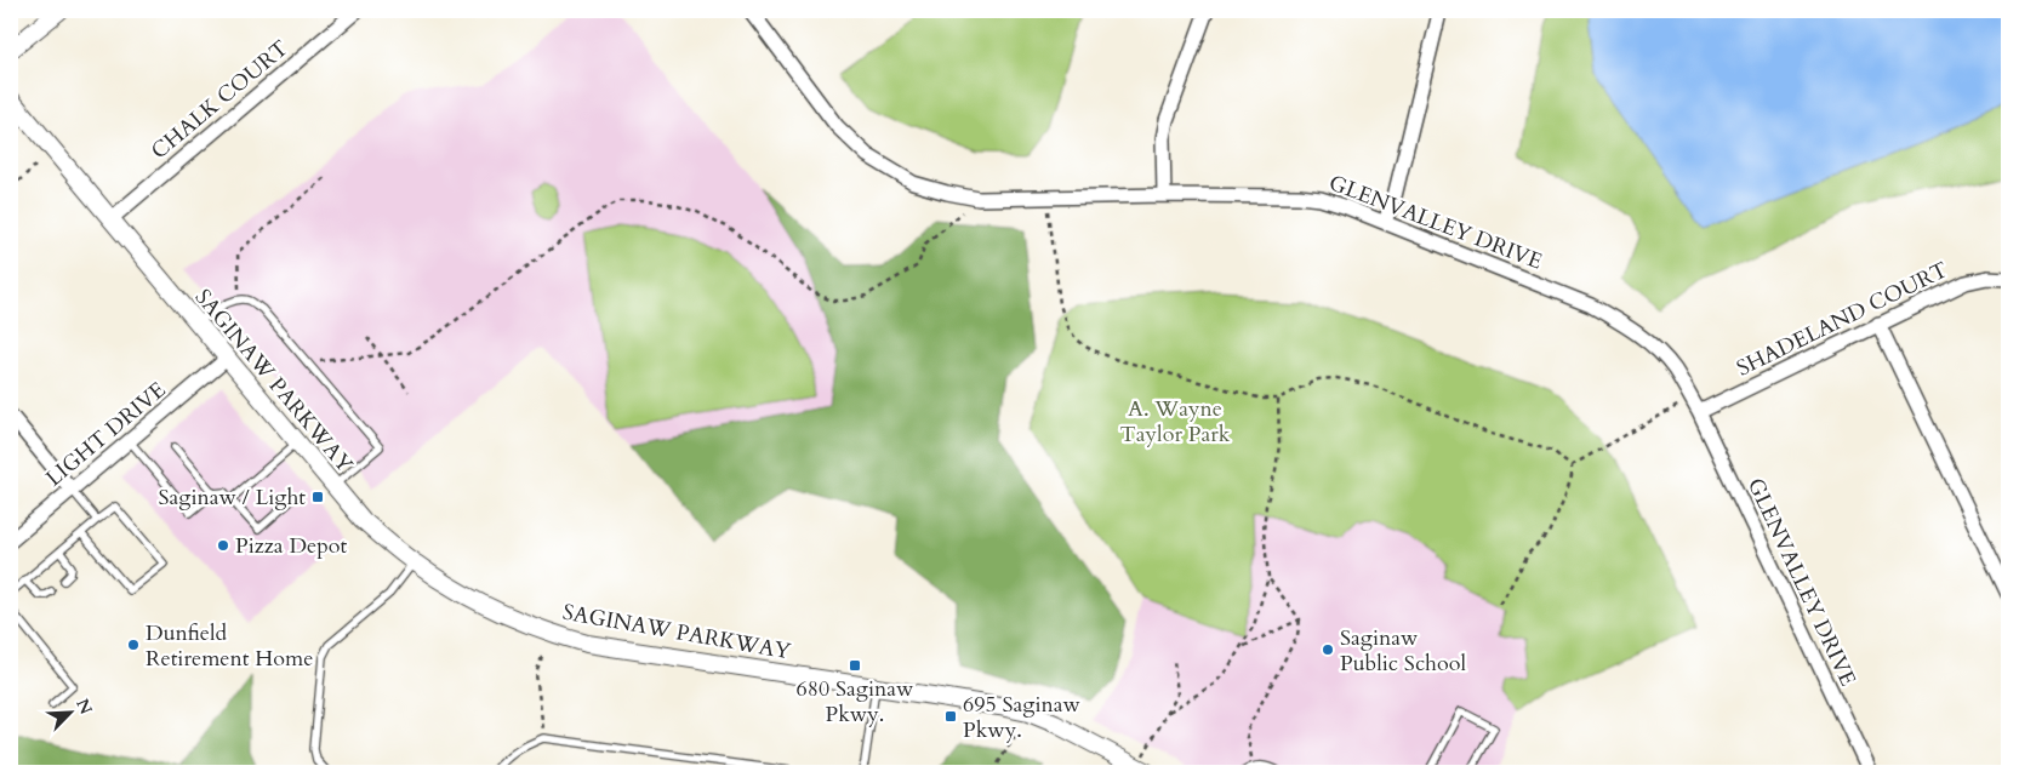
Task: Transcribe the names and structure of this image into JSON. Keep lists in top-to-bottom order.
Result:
{
  "streets": {
    "street": [
      "CHALK COURT",
      "GLENVALLEY DRIVE",
      "SHADELAND COURT",
      "SAGINAW PARKWAY",
      "LIGHT DRIVE"
    ]
  },
  "crossings": [
    ["CHALK COURT", "SAGINAW PARKWAY"],
    ["GLENVALLEY DRIVE", "SHADELAND COURT"],
    ["SAGINAW PARKWAY", "LIGHT DRIVE"]
  ],
  "parks": ["A. Wayne Taylor Park"],
  "places": {
    "transit": ["Saginaw / Light", "680 Saginaw Pkwy.", "695 Saginaw Pkwy."],
    "other": ["Pizza Depot", "Dunfield Retirement Home", "Saginaw Public School"]
  },
  "north": "top right"
}
